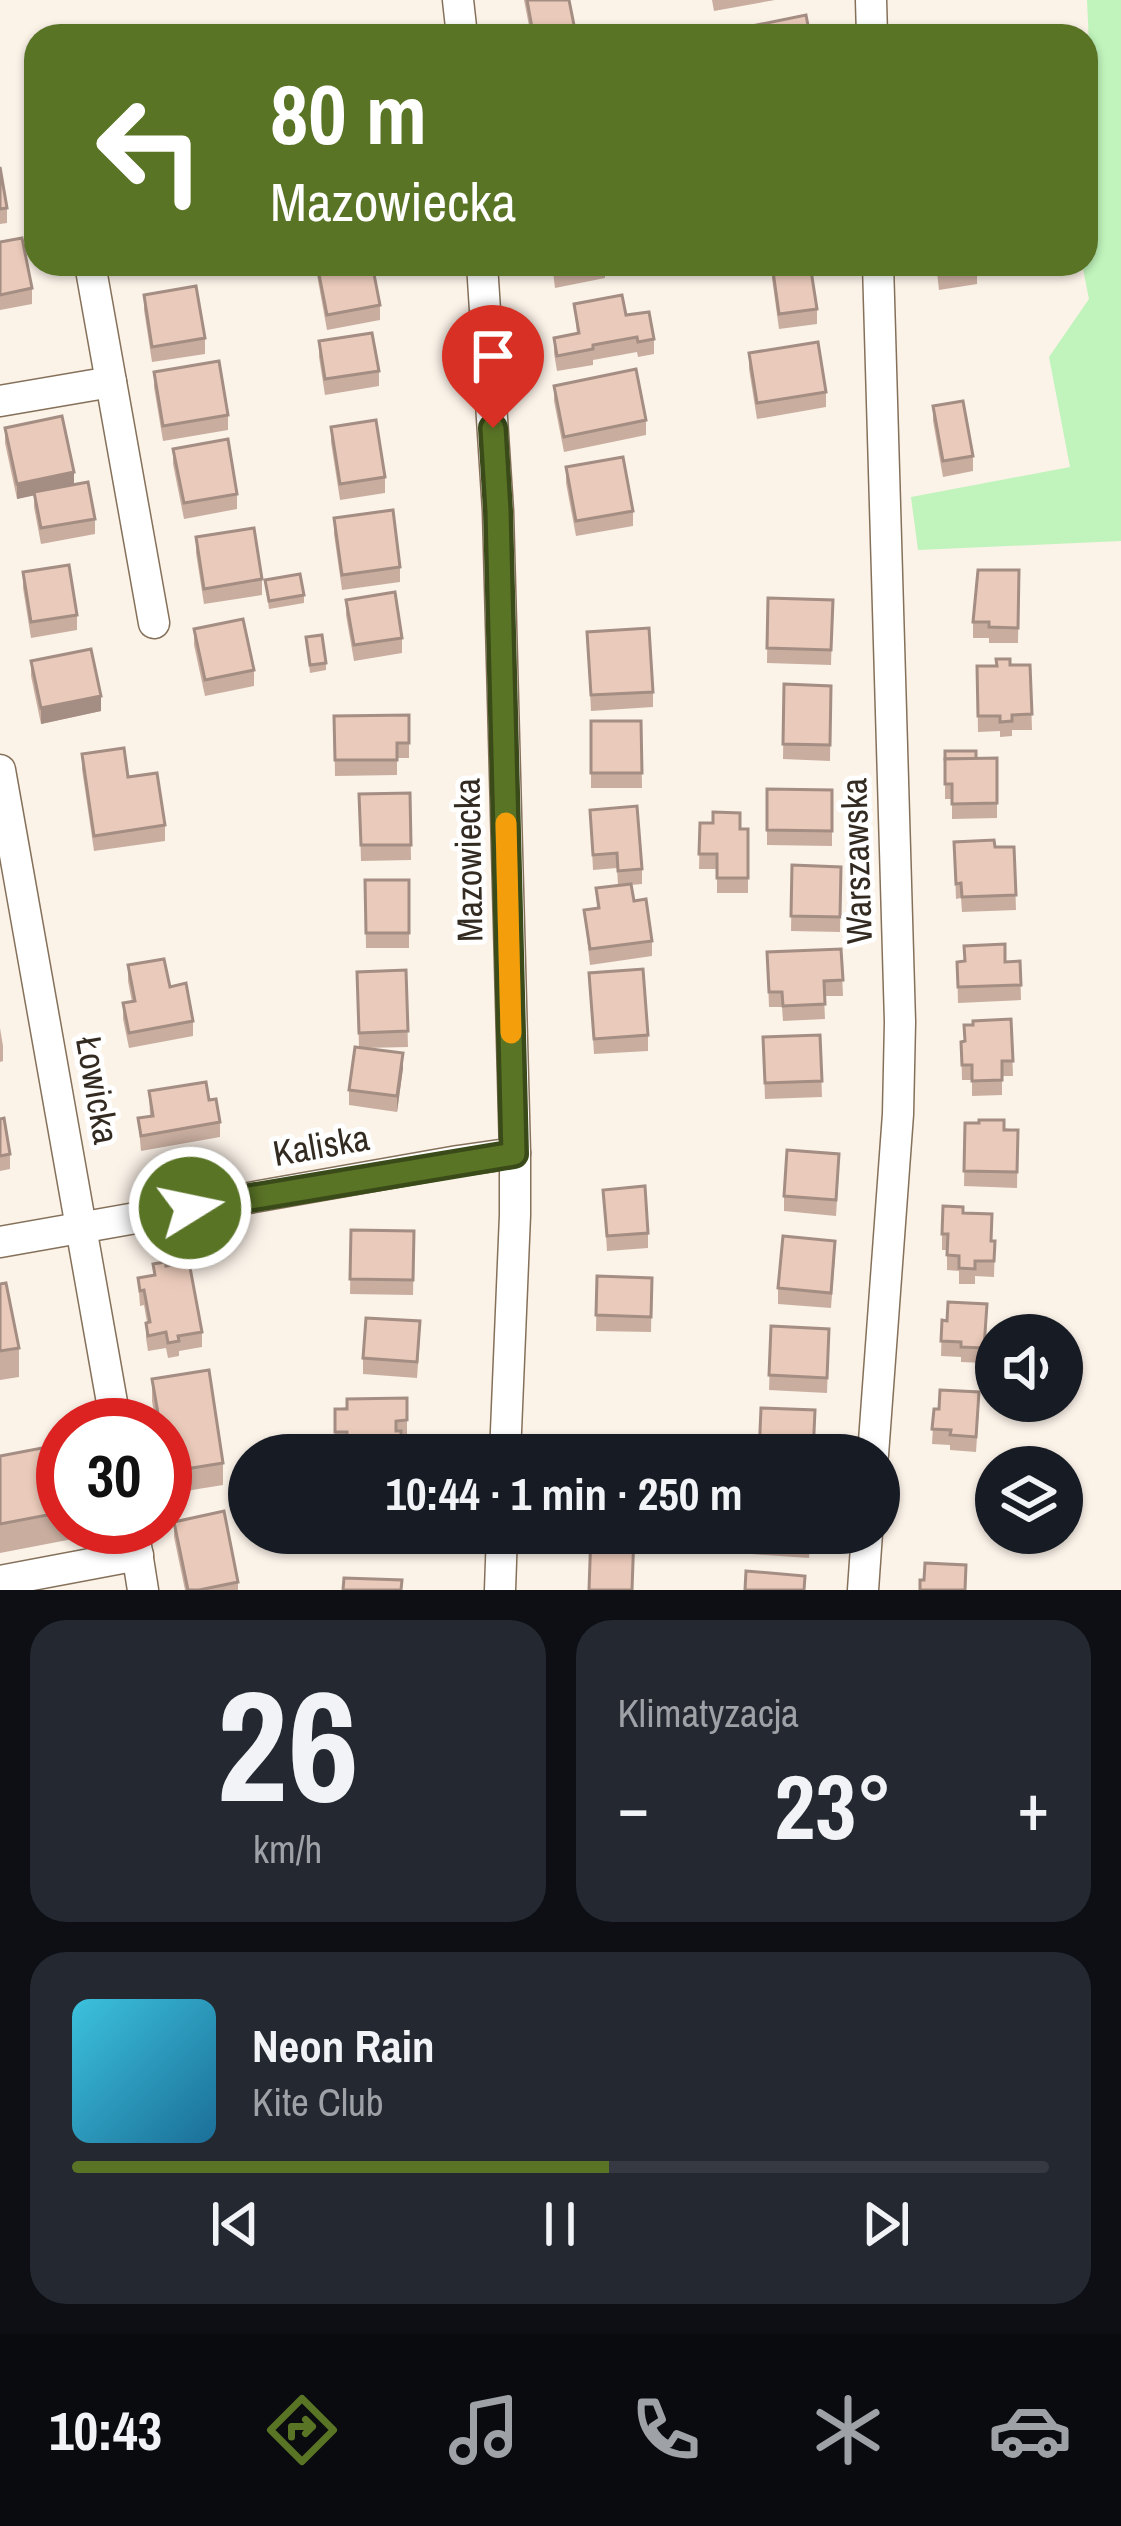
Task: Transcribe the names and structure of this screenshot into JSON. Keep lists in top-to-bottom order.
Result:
{
  "streets": {
    "street": [
      "Mazowiecka",
      "Warszawska",
      "Łowicka",
      "Kaliska"
    ]
  },
  "crossings": [
    ["Mazowiecka", "Kaliska"],
    ["Łowicka", "Kaliska"]
  ],
  "page": {
    "turn": ["80 m", "Mazowiecka"],
    "limit": "30",
    "trip": "10:44 · 1 min · 250 m",
    "tile": [
      ["26", "km/h"],
      "Klimatyzacja"
    ],
    "heat": ["−", "23°", "+"],
    "song": ["Neon Rain", "Kite Club"],
    "tabs": "10:43"
  }
}
